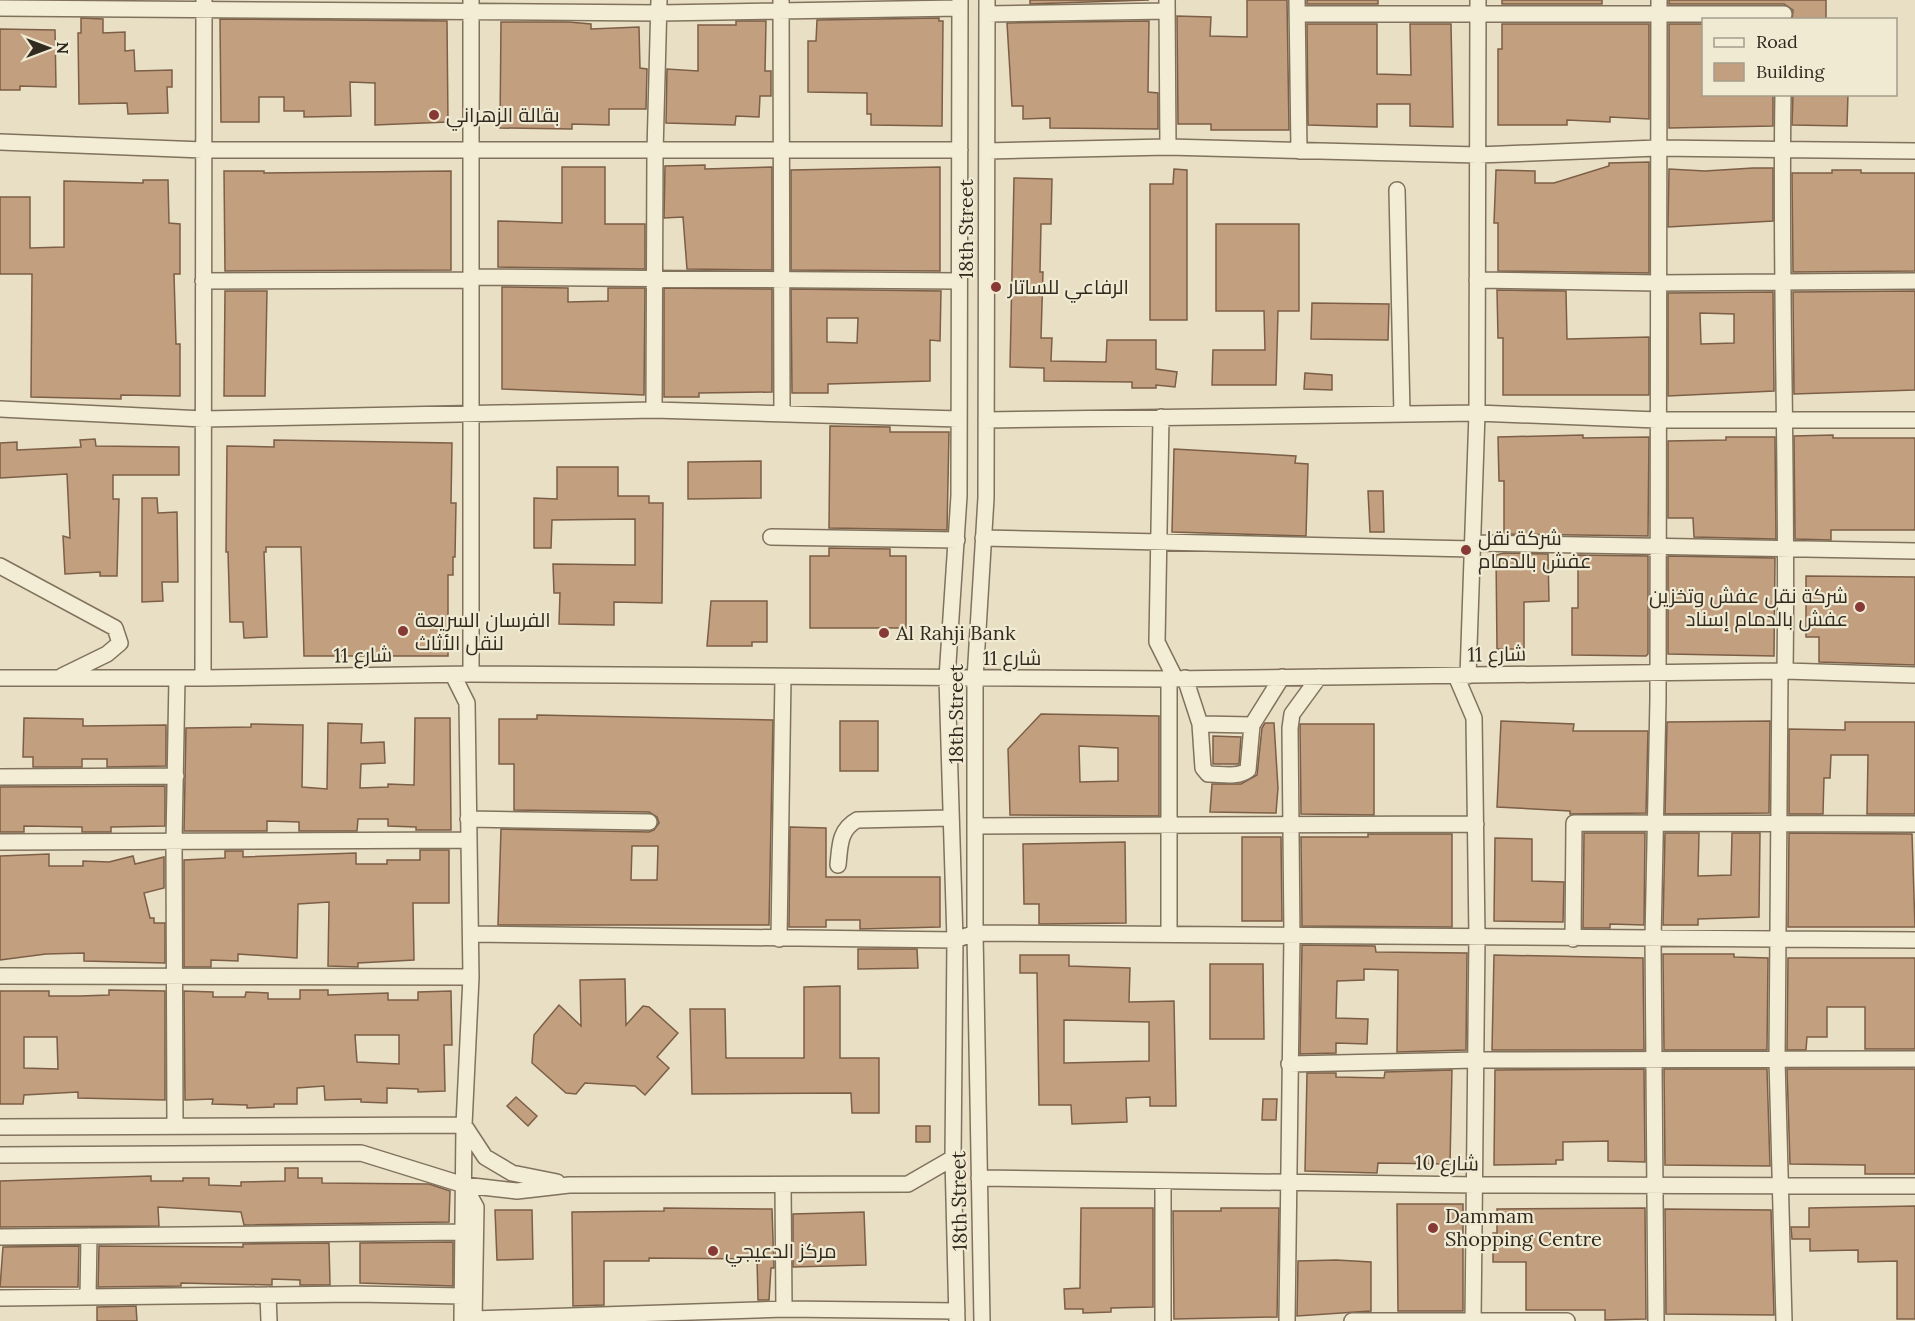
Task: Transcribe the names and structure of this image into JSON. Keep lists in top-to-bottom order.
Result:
{
  "streets": {
    "street": ["18th Street", "شارع 11", "شارع 10"]
  },
  "crossings": [
    ["18th Street", "شارع 11"],
    ["18th Street", "شارع 10"]
  ],
  "places": [
    "بقالة الزهراني",
    "الرفاعي للساتار",
    "شركة نقل عفش بالدمام",
    "شركة نقل عفش وتخزين عفش بالدمام إسناد",
    "الفرسان السريعة لنقل الأثاث",
    "Al Rahji Bank",
    "Dammam Shopping Centre",
    "مركز الدعيجي"
  ],
  "legend": ["Road", "Building"],
  "north": "right"
}
